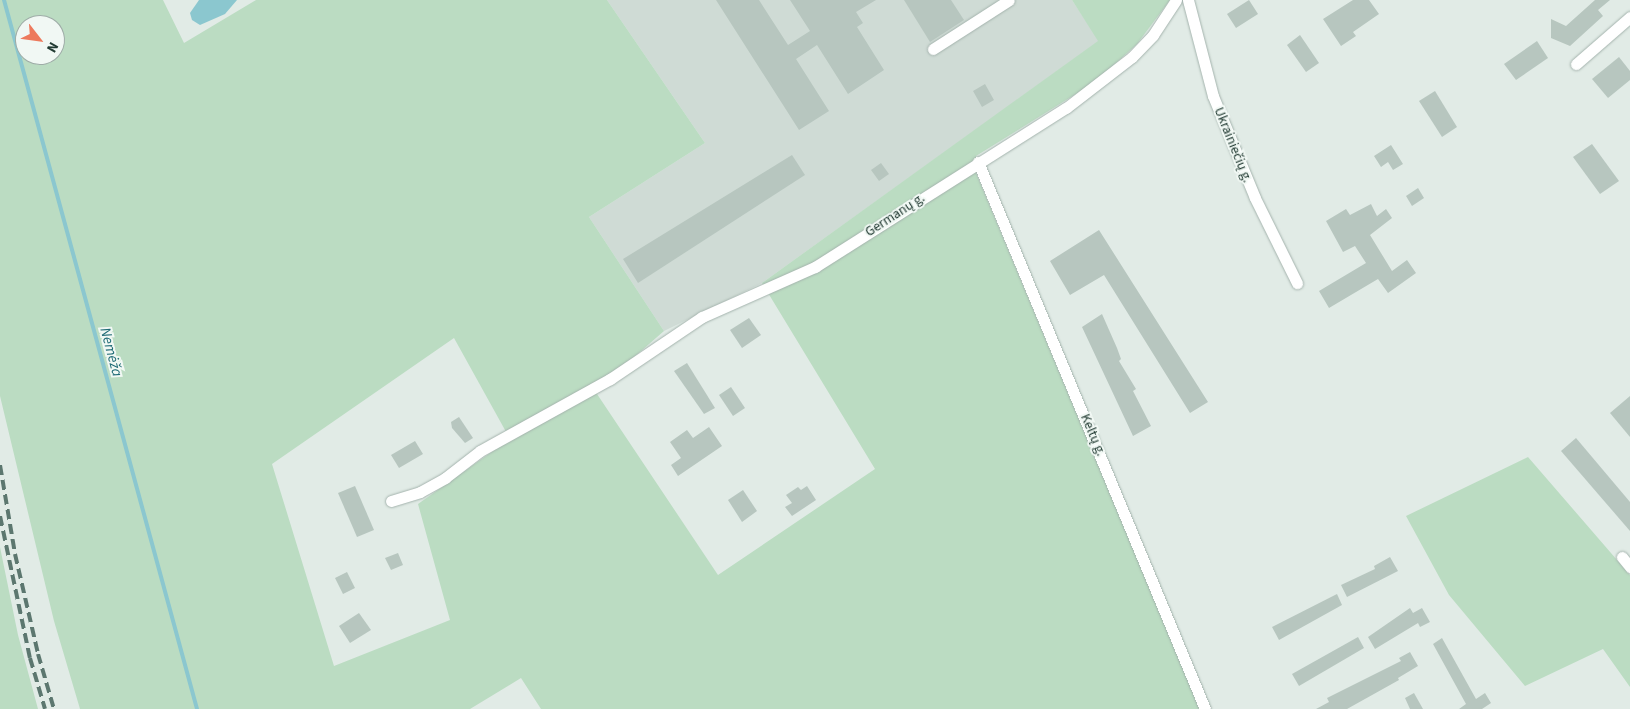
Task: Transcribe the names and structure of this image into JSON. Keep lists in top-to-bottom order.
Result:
{
  "streets": {
    "street": ["Ukrainiečių g.", "Germanų g.", "Keltų g."]
  },
  "crossings": [
    ["Germanų g.", "Keltų g."]
  ],
  "water": ["Nemėža"],
  "north": "bottom right"
}
